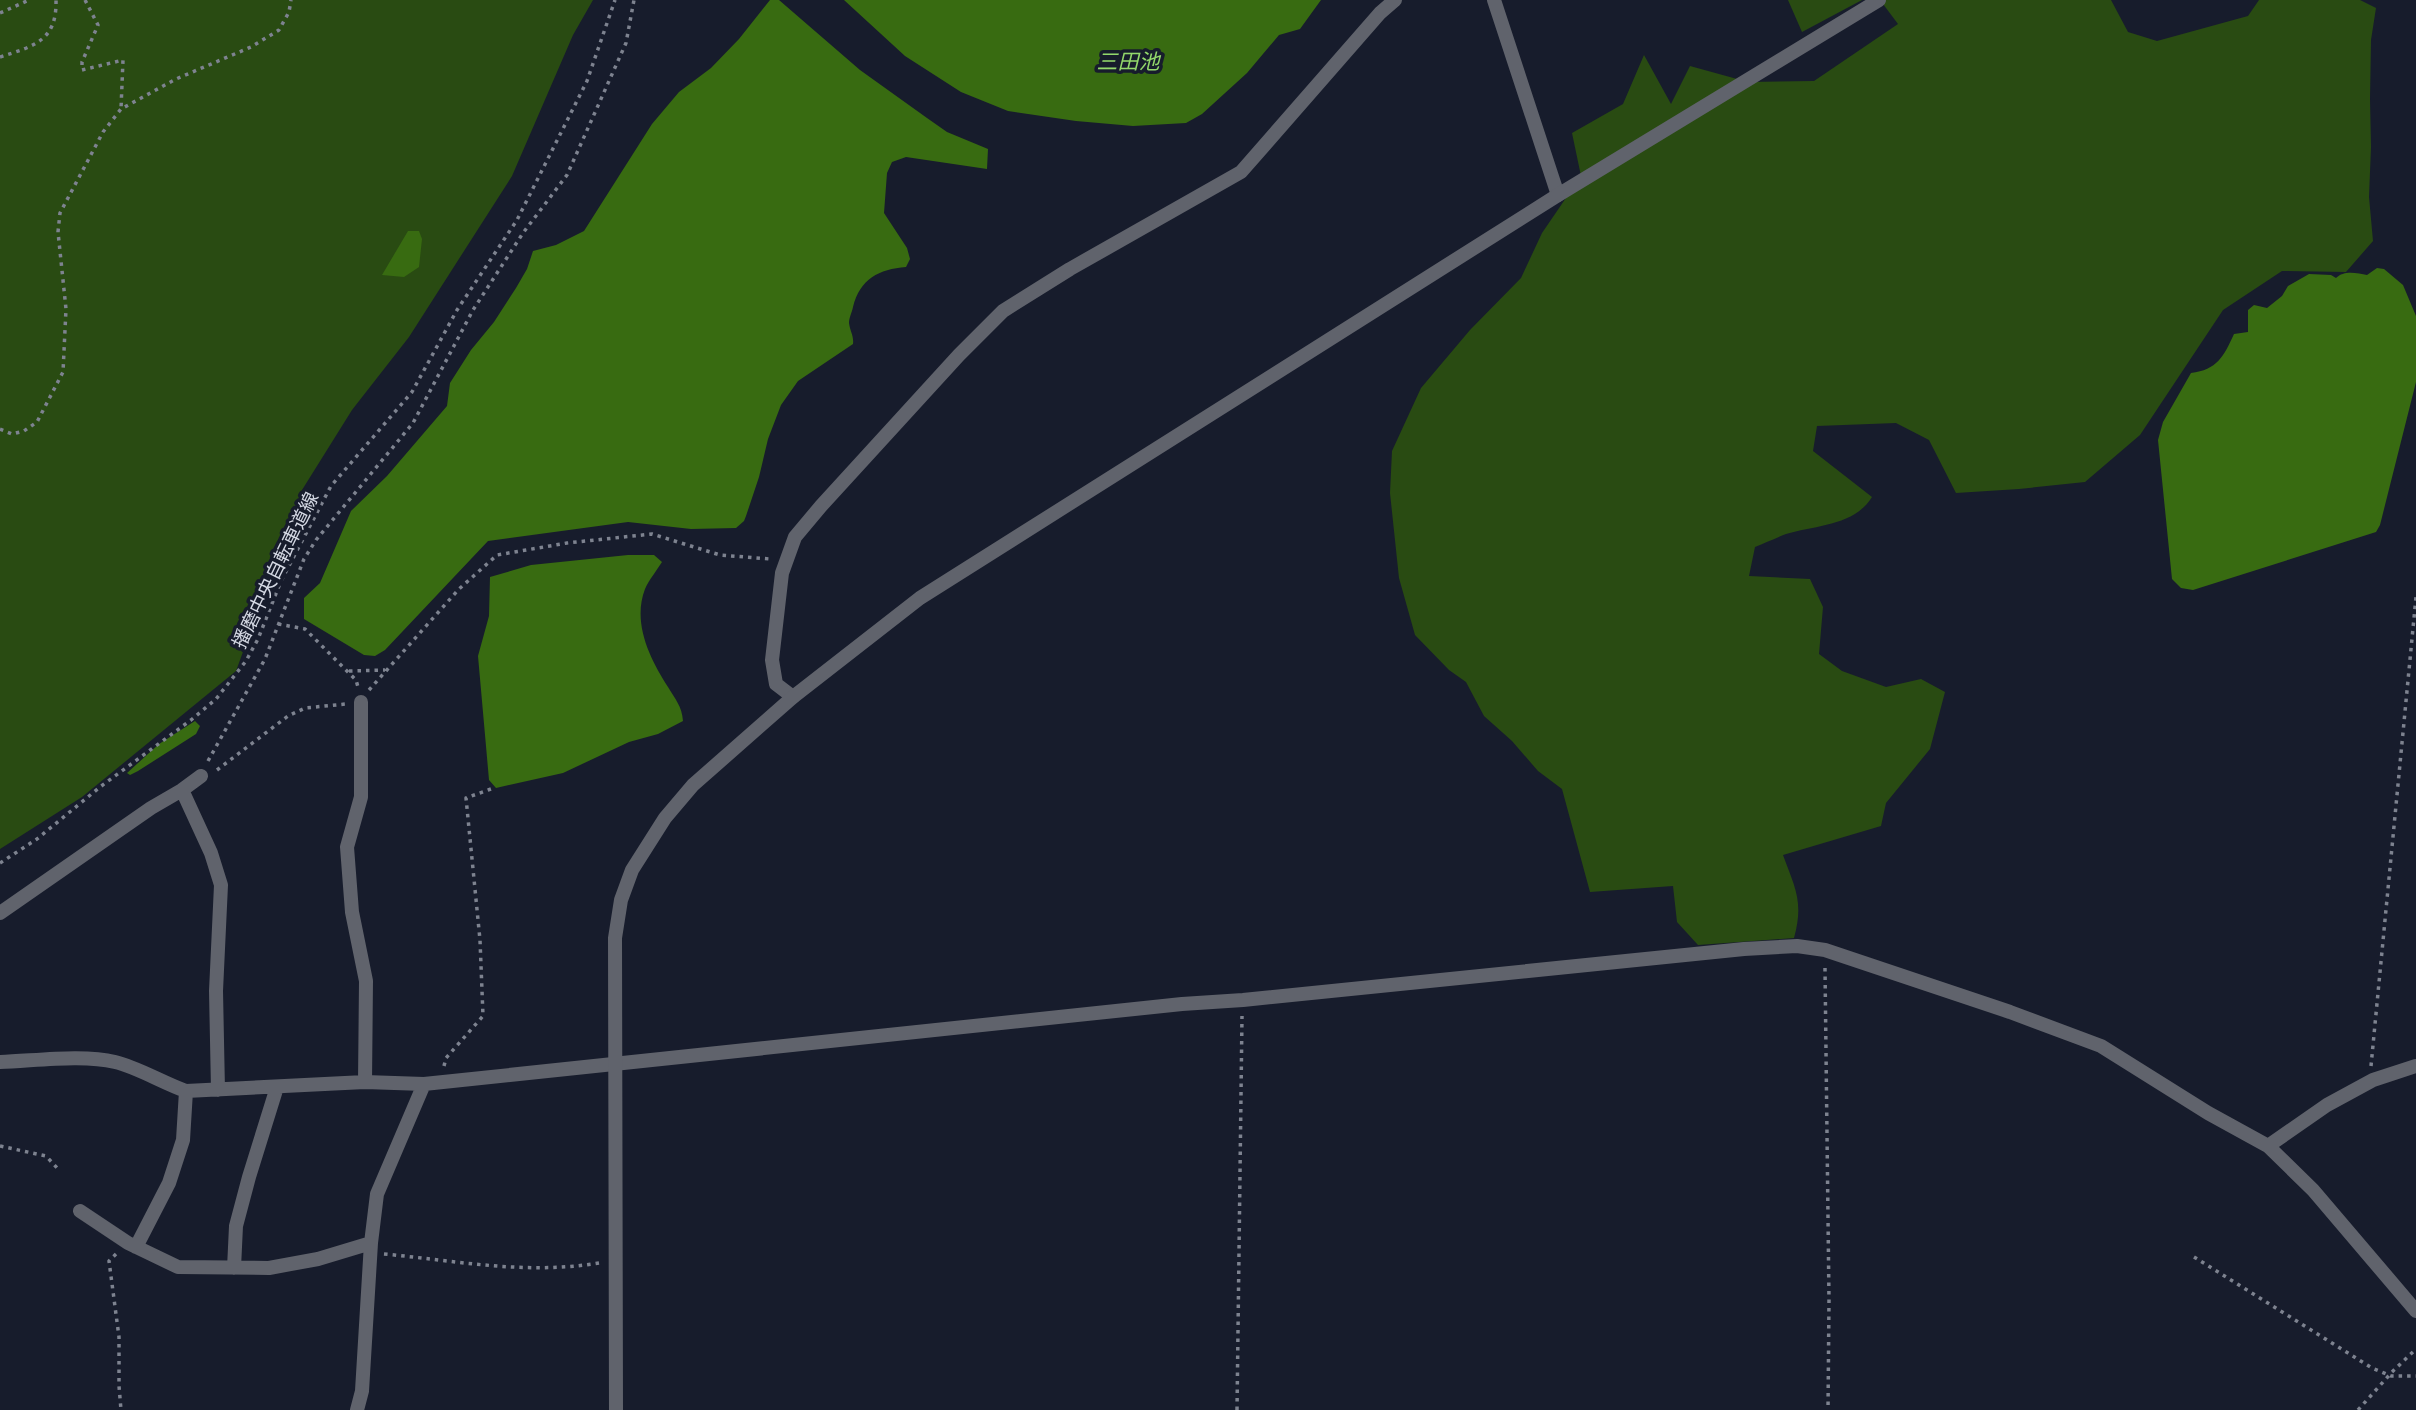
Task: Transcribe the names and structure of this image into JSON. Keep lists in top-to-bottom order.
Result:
{
  "streets": {
    "path": ["播磨中央自転車道線"]
  },
  "water": ["三田池"]
}
